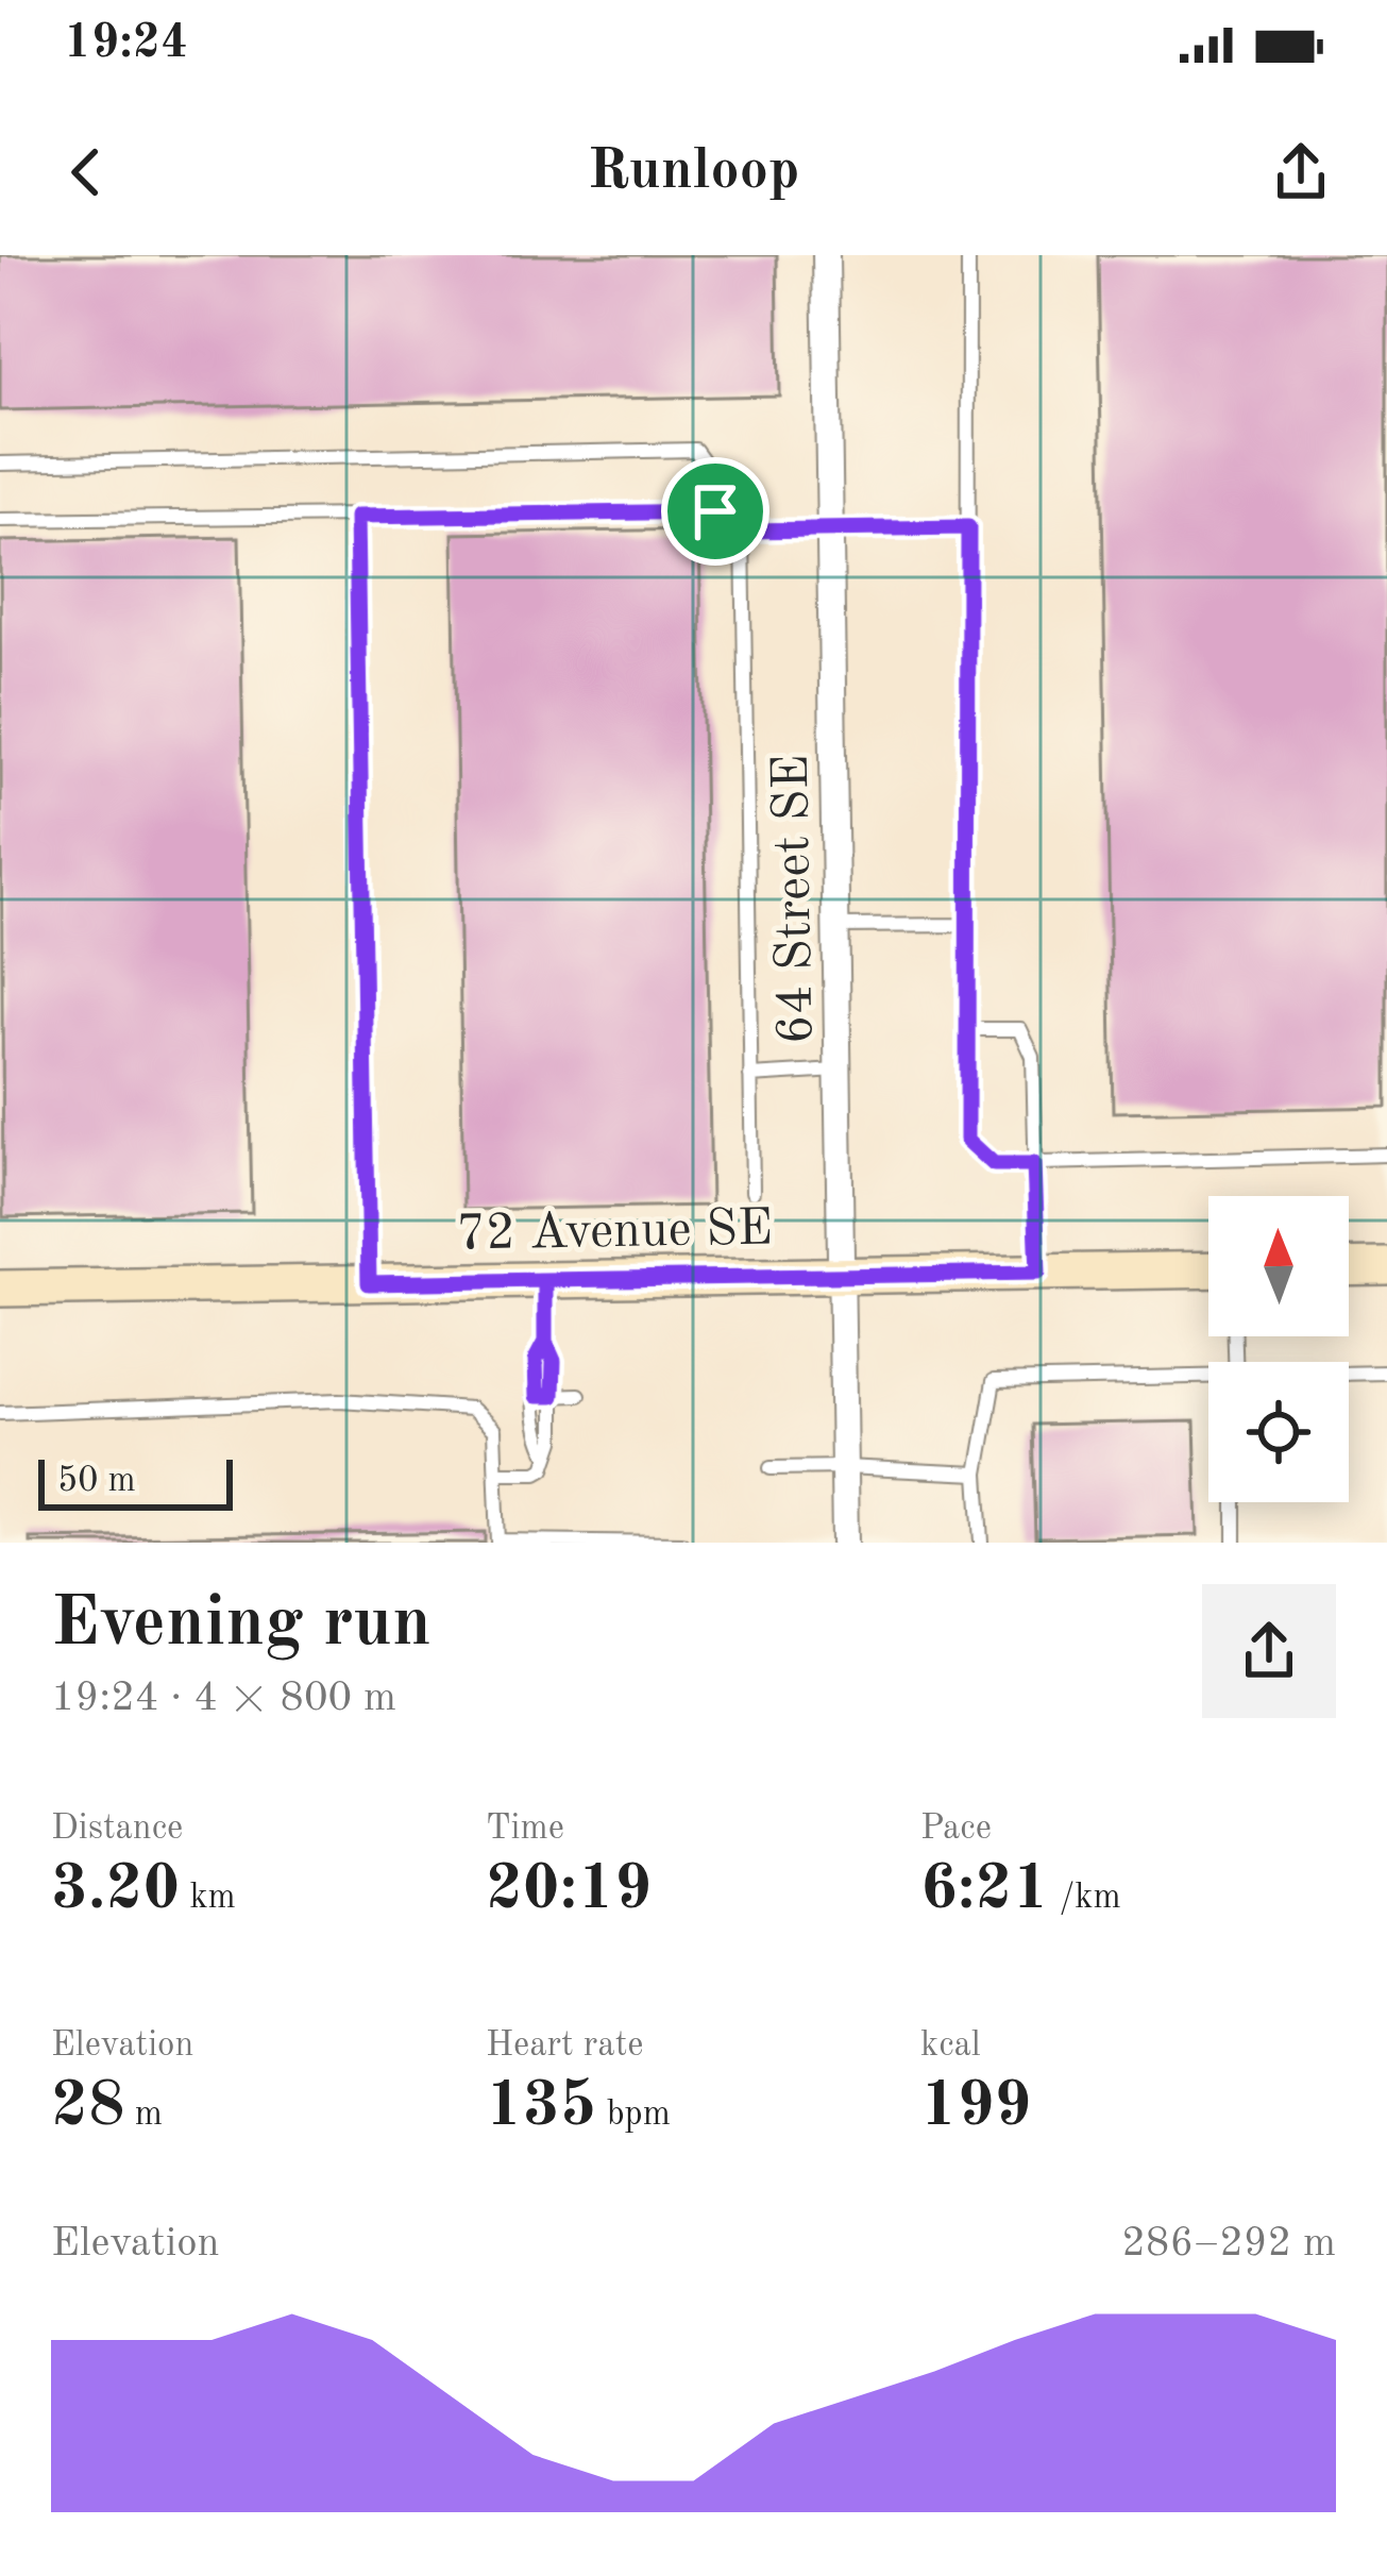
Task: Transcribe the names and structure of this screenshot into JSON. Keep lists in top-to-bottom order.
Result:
{
  "streets": {
    "street": ["64 Street SE", "72 Avenue SE"]
  },
  "crossings": [
    ["64 Street SE", "72 Avenue SE"]
  ],
  "scale_bar": "50 m",
  "north": "top",
  "page": {
    "status": "19:24",
    "header": "Runloop",
    "scale": "50 m",
    "heading": ["Evening run", "19:24 · 4 × 800 m"],
    "stats": [
      ["Distance", "3.20 km"],
      ["Time", "20:19"],
      ["Pace", "6:21 /km"],
      ["Elevation", "28 m"],
      ["Heart rate", "135 bpm"],
      ["kcal", "199"]
    ],
    "chart": ["Elevation", "286–292 m"]
  }
}
